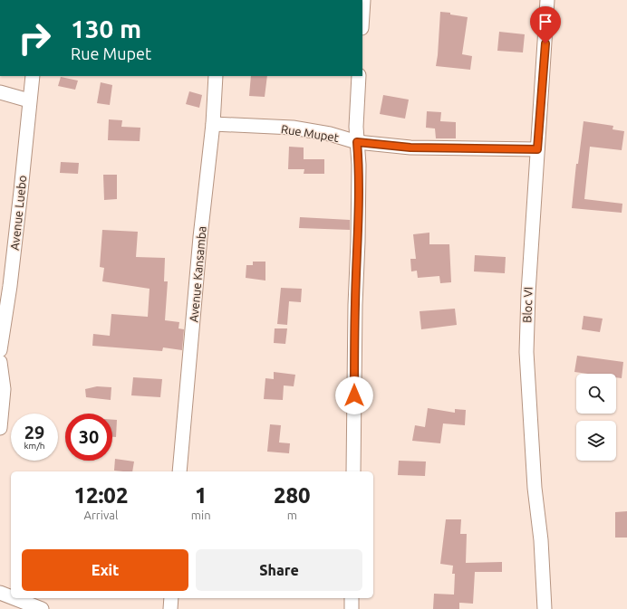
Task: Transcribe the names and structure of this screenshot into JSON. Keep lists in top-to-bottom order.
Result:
{
  "streets": {
    "street": [
      "Rue Mupet",
      "Avenue Luebo",
      "Avenue Kansamba",
      "Bloc VI"
    ]
  },
  "crossings": [
    ["Rue Mupet", "Avenue Kansamba"],
    ["Rue Mupet", "Bloc VI"]
  ],
  "page": {
    "turn": ["130 m", "Rue Mupet"],
    "speed": "29 km/h",
    "limit": "30",
    "eta": [
      "12:02",
      "Arrival",
      "1",
      "min",
      "280",
      "m"
    ],
    "buttons": ["Exit", "Share"]
  }
}
